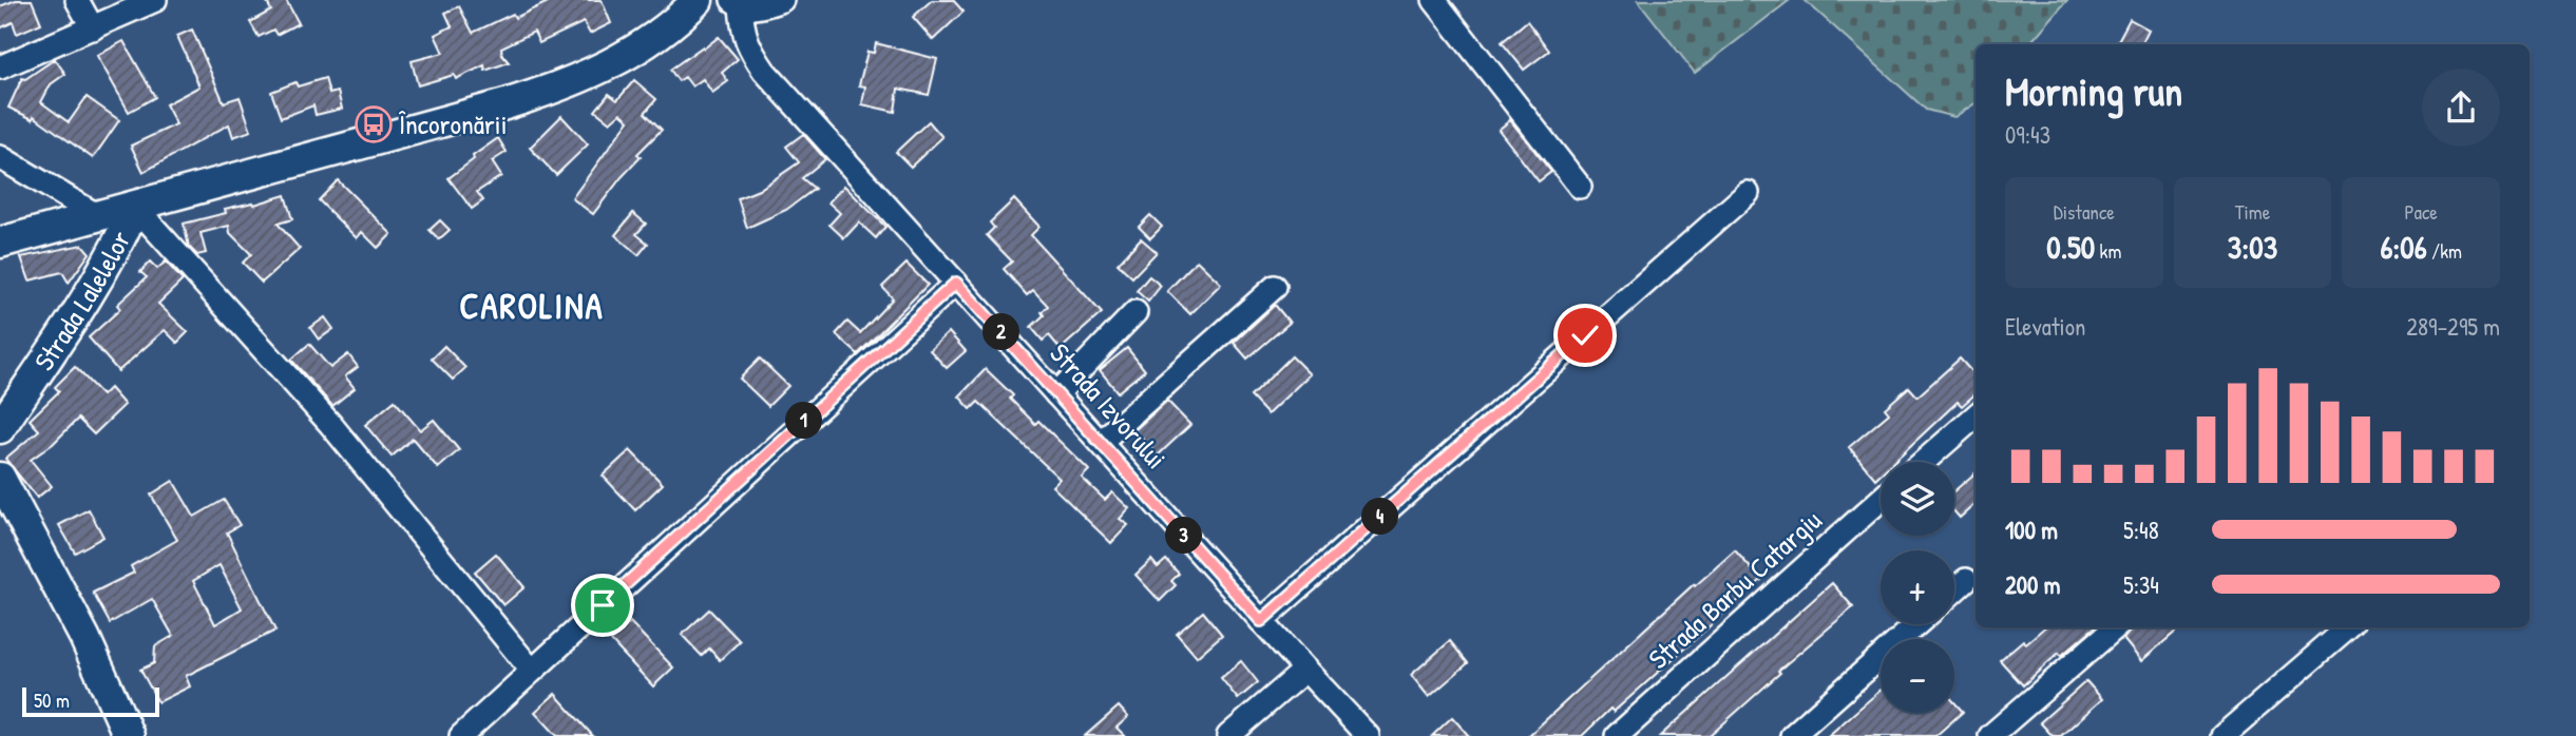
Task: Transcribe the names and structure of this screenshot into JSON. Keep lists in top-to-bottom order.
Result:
{
  "streets": {
    "main road": ["Strada Lalelelor"],
    "street": ["Strada Izvorului", "Strada Barbu Catargiu"]
  },
  "districts": ["CAROLINA"],
  "places": {
    "bus stop": ["Încoronării"]
  },
  "scale_bar": "50 m",
  "page": {
    "heading": ["Morning run", "09:43"],
    "stats": [
      ["Distance", "0.50 km"],
      ["Time", "3:03"],
      ["Pace", "6:06 /km"]
    ],
    "chart": ["Elevation", "289–295 m"],
    "pins": [
      "2",
      "1",
      "4",
      "3"
    ],
    "map_buttons": ["+", "−"],
    "list": [
      {
        "name": "100 m",
        "note": "5:48"
      },
      {
        "name": "200 m",
        "note": "5:34"
      }
    ],
    "scale": "50 m"
  }
}
